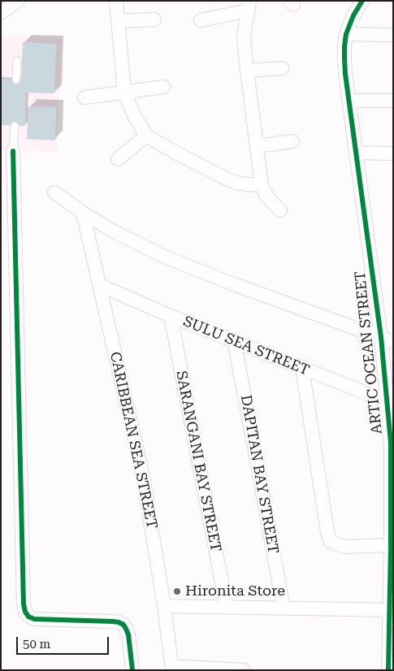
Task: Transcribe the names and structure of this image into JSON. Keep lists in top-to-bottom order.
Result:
{
  "streets": {
    "street": [
      "SULU SEA STREET",
      "ARTIC OCEAN STREET",
      "CARIBBEAN SEA STREET",
      "SARANGANI BAY STREET",
      "DAPITAN BAY STREET"
    ]
  },
  "crossings": [
    ["SULU SEA STREET", "ARTIC OCEAN STREET"],
    ["SULU SEA STREET", "CARIBBEAN SEA STREET"],
    ["SULU SEA STREET", "SARANGANI BAY STREET"],
    ["SULU SEA STREET", "DAPITAN BAY STREET"]
  ],
  "places": ["Hironita Store"],
  "scale_bar": "50 m"
}
